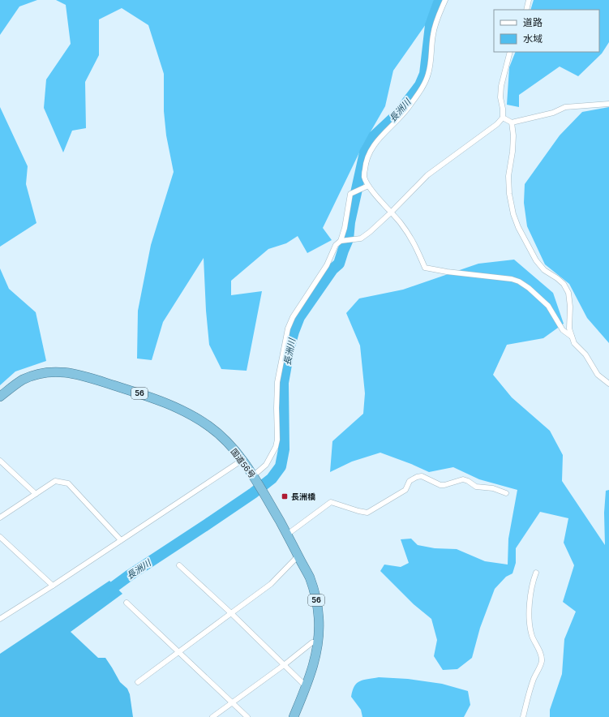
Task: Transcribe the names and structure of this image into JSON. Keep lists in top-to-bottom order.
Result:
{
  "streets": {
    "highway": ["56", "国道56号"]
  },
  "water": ["長洲川"],
  "places": {
    "transit": ["長洲橋"]
  },
  "legend": ["道路", "水域"]
}
